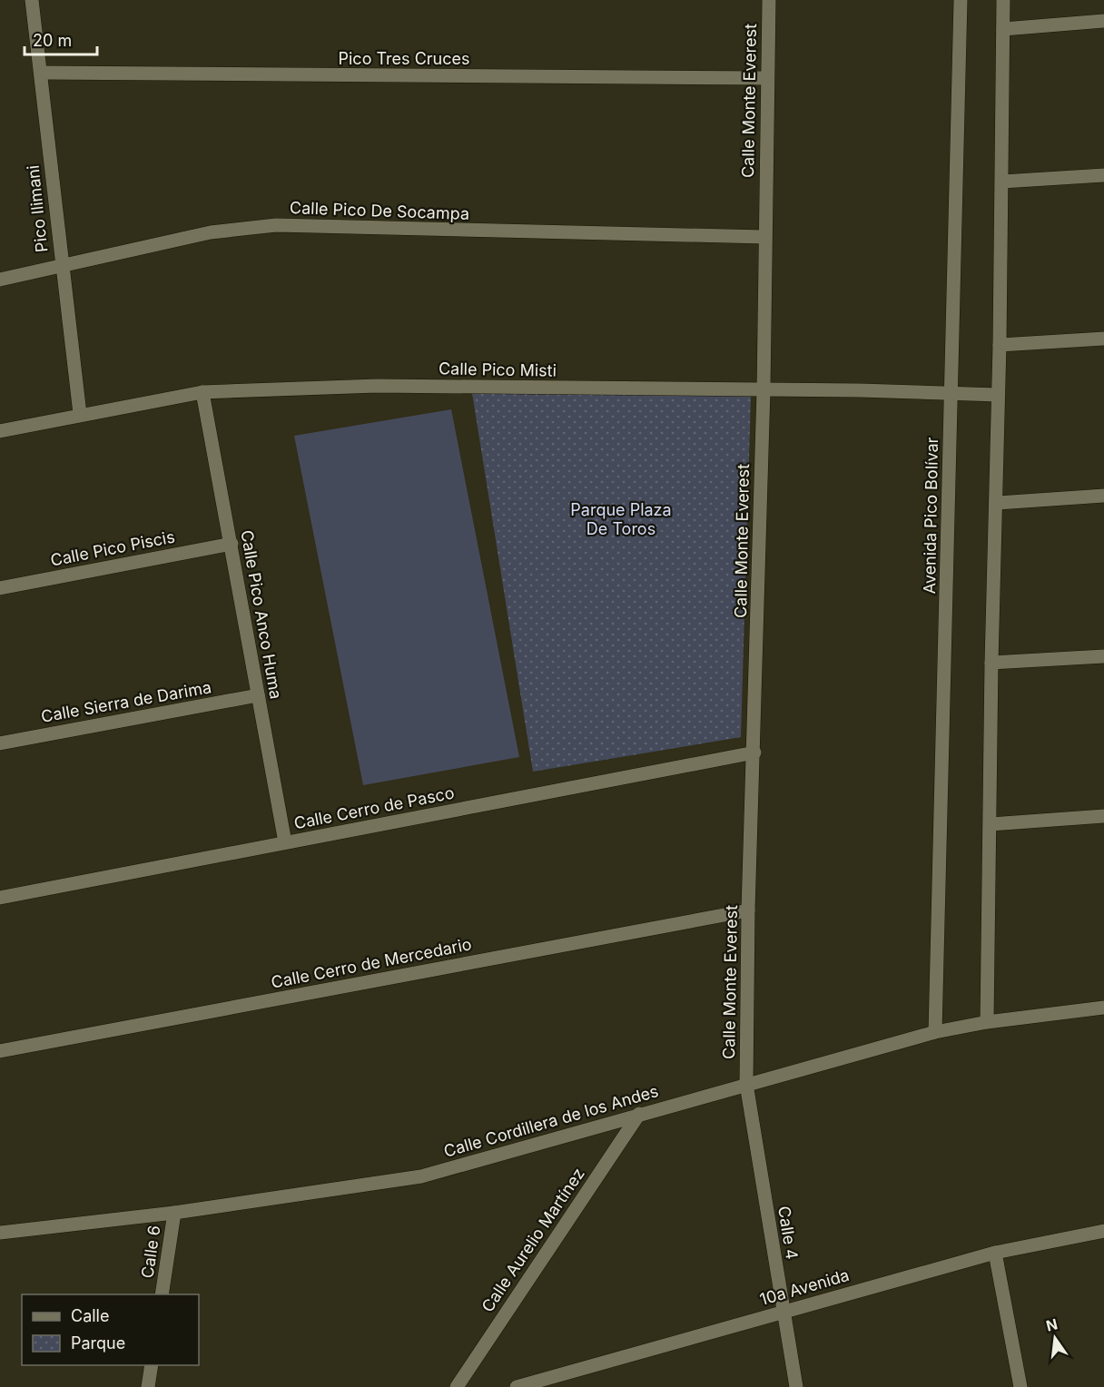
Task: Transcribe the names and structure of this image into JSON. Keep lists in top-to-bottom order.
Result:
{
  "streets": {
    "street": [
      "Pico Tres Cruces",
      "Calle Monte Everest",
      "Pico Ilimani",
      "Calle Pico De Socampa",
      "Calle Pico Misti",
      "Avenida Pico Bolívar",
      "Calle Pico Piscis",
      "Calle Pico Anco Huma",
      "Calle Sierra de Darima",
      "Calle Cerro de Pasco",
      "Calle Cerro de Mercedario",
      "Calle Cordillera de los Andes",
      "Calle 4",
      "Calle Aurelio Martínez",
      "Calle 6",
      "10a Avenida"
    ]
  },
  "crossings": [
    ["Pico Tres Cruces", "Calle Monte Everest"],
    ["Pico Tres Cruces", "Pico Ilimani"],
    ["Calle Monte Everest", "Calle Pico De Socampa"],
    ["Calle Monte Everest", "Calle Pico Misti"],
    ["Calle Monte Everest", "Calle Cerro de Pasco"],
    ["Calle Monte Everest", "Calle Cerro de Mercedario"],
    ["Calle Monte Everest", "Calle Cordillera de los Andes"],
    ["Calle Monte Everest", "Calle 4"],
    ["Pico Ilimani", "Calle Pico De Socampa"],
    ["Pico Ilimani", "Calle Pico Misti"],
    ["Calle Pico Misti", "Avenida Pico Bolívar"],
    ["Calle Pico Misti", "Calle Pico Anco Huma"],
    ["Avenida Pico Bolívar", "Calle Cordillera de los Andes"],
    ["Calle Pico Piscis", "Calle Pico Anco Huma"],
    ["Calle Pico Anco Huma", "Calle Sierra de Darima"],
    ["Calle Pico Anco Huma", "Calle Cerro de Pasco"],
    ["Calle Cordillera de los Andes", "Calle 4"],
    ["Calle Cordillera de los Andes", "Calle Aurelio Martínez"],
    ["Calle Cordillera de los Andes", "Calle 6"],
    ["Calle 4", "10a Avenida"]
  ],
  "parks": ["Parque Plaza De Toros"],
  "legend": ["Calle", "Parque"],
  "scale_bar": "20 m",
  "north": "top"
}
